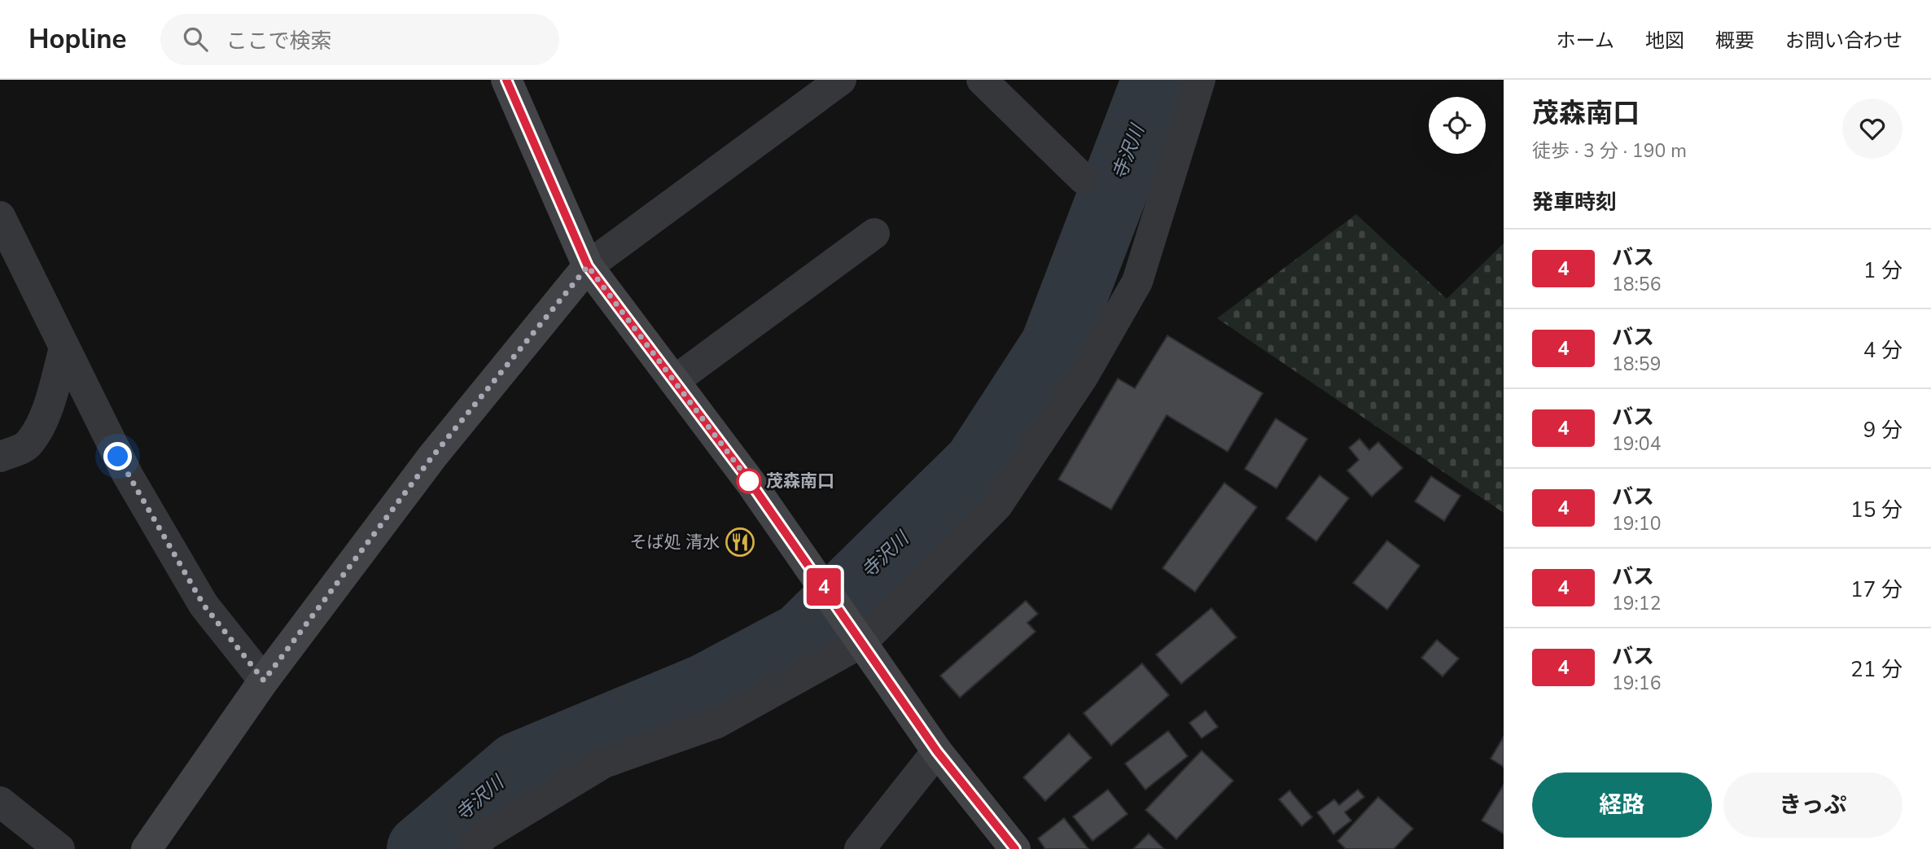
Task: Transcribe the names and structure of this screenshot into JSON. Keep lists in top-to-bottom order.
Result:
{
  "water": ["寺沢川"],
  "places": {
    "other": ["茂森南口"],
    "restaurant": ["そば処 清水"]
  },
  "lines": ["bus line 4"],
  "page": {
    "header": "Hopline",
    "search": "ここで検索",
    "nav": [
      "ホーム",
      "地図",
      "概要",
      "お問い合わせ"
    ],
    "on_map": "4",
    "heading": [
      ["茂森南口", "徒歩 · 3 分 · 190 m"],
      "発車時刻"
    ],
    "list": [
      {
        "mark": "4",
        "name": "バス",
        "note": "18:56",
        "value": "1 分"
      },
      {
        "mark": "4",
        "name": "バス",
        "note": "18:59",
        "value": "4 分"
      },
      {
        "mark": "4",
        "name": "バス",
        "note": "19:04",
        "value": "9 分"
      },
      {
        "mark": "4",
        "name": "バス",
        "note": "19:10",
        "value": "15 分"
      },
      {
        "mark": "4",
        "name": "バス",
        "note": "19:12",
        "value": "17 分"
      },
      {
        "mark": "4",
        "name": "バス",
        "note": "19:16",
        "value": "21 分"
      }
    ],
    "buttons": ["経路", "きっぷ"]
  }
}
